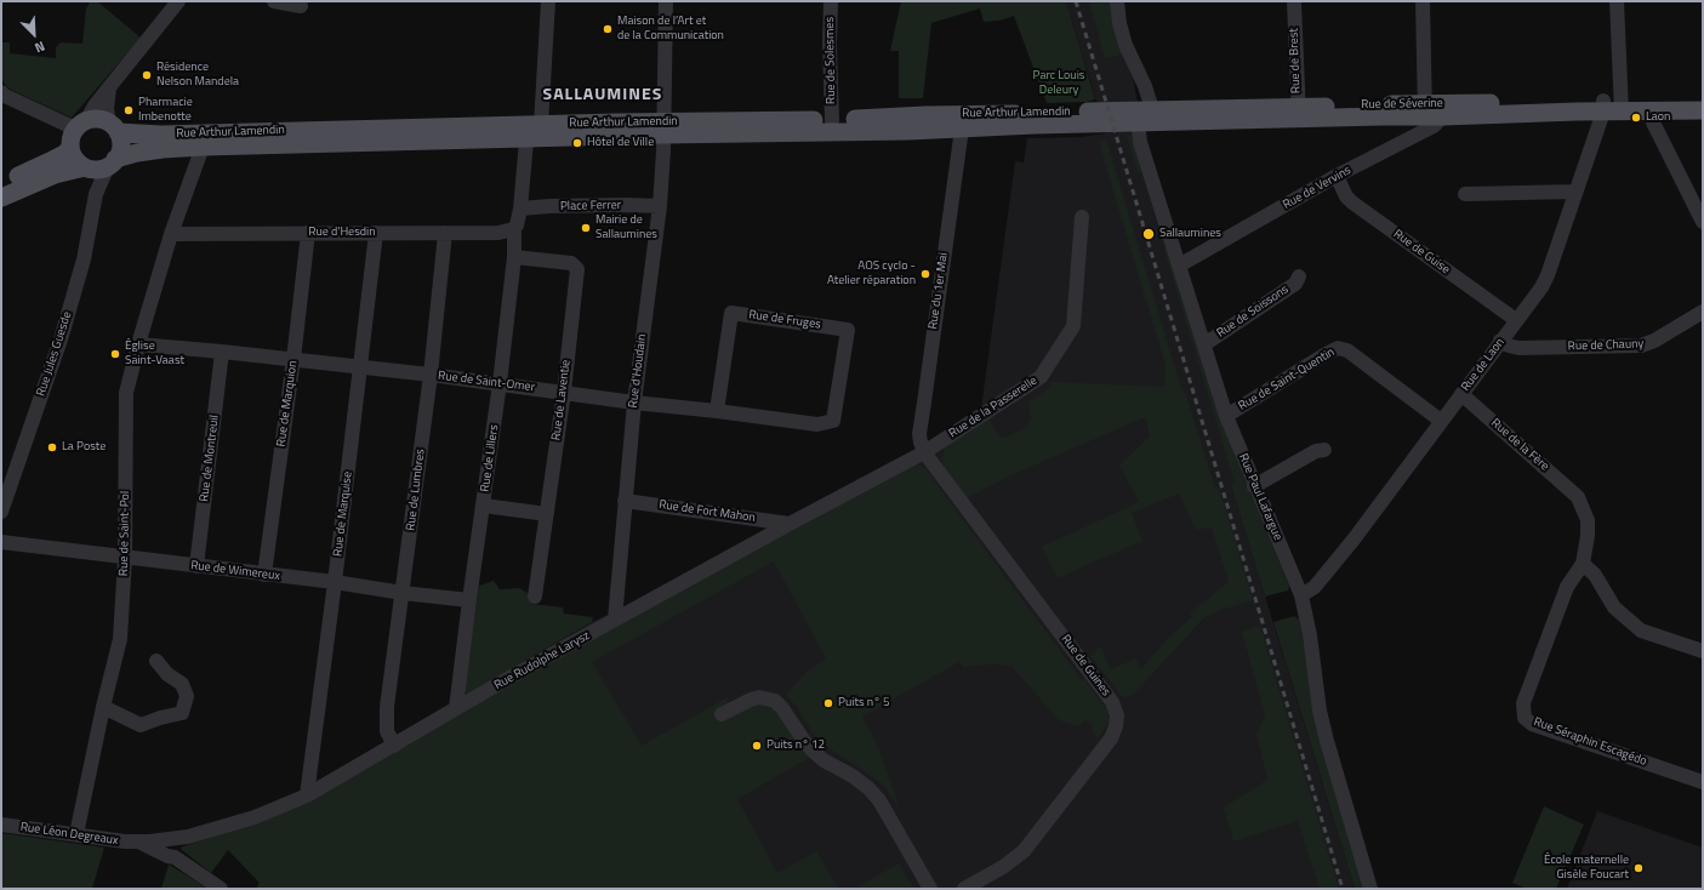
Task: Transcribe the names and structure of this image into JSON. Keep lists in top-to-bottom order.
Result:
{
  "streets": {
    "main road": ["Rue de Séverine", "Rue Arthur Lamendin"],
    "street": [
      "Rue de Solesmes",
      "Rue de Brest",
      "Rue de Vervins",
      "Place Ferrer",
      "Rue d'Hesdin",
      "Rue de Guise",
      "Rue du 1er Mai",
      "Rue de Soissons",
      "Rue de Fruges",
      "Rue de Chauny",
      "Rue Jules Guesde",
      "Rue de Laon",
      "Rue d'Houdain",
      "Rue de Saint-Quentin",
      "Rue de Saint-Omer",
      "Rue de Laventie",
      "Rue de Marquion",
      "Rue de la Passerelle",
      "Rue de la Fère",
      "Rue de Montreuil",
      "Rue de Lillers",
      "Rue de Lumbres",
      "Rue Paul Lafargue",
      "Rue de Fort Mahon",
      "Rue de Marquise",
      "Rue de Saint-Pol",
      "Rue de Wimereux",
      "Rue Rudolphe Larysz",
      "Rue de Guines",
      "Rue Séraphin Escagédo",
      "Rue Léon Degreaux"
    ]
  },
  "crossings": [
    ["Rue de Solesmes", "Rue Arthur Lamendin"],
    ["Rue de Brest", "Rue de Séverine"],
    ["Rue de Séverine", "Rue Arthur Lamendin"],
    ["Rue de Séverine", "Rue de Vervins"],
    ["Rue de Séverine", "Rue de Laon"],
    ["Rue de Séverine", "Rue Paul Lafargue"],
    ["Rue Arthur Lamendin", "Rue du 1er Mai"],
    ["Rue Arthur Lamendin", "Rue Jules Guesde"],
    ["Rue Arthur Lamendin", "Rue d'Houdain"],
    ["Rue Arthur Lamendin", "Rue Paul Lafargue"],
    ["Rue Arthur Lamendin", "Rue de Saint-Pol"],
    ["Rue de Vervins", "Rue de Guise"],
    ["Rue de Vervins", "Rue Paul Lafargue"],
    ["Place Ferrer", "Rue d'Houdain"],
    ["Place Ferrer", "Rue de Lillers"],
    ["Rue d'Hesdin", "Rue de Marquion"],
    ["Rue d'Hesdin", "Rue de Lillers"],
    ["Rue d'Hesdin", "Rue de Lumbres"],
    ["Rue d'Hesdin", "Rue de Marquise"],
    ["Rue d'Hesdin", "Rue de Saint-Pol"],
    ["Rue de Guise", "Rue de Laon"],
    ["Rue du 1er Mai", "Rue de la Passerelle"],
    ["Rue du 1er Mai", "Rue Rudolphe Larysz"],
    ["Rue du 1er Mai", "Rue de Guines"],
    ["Rue de Soissons", "Rue Paul Lafargue"],
    ["Rue de Fruges", "Rue de Saint-Omer"],
    ["Rue de Chauny", "Rue de Laon"],
    ["Rue de Laon", "Rue de Saint-Quentin"],
    ["Rue de Laon", "Rue de la Fère"],
    ["Rue de Laon", "Rue Paul Lafargue"],
    ["Rue d'Houdain", "Rue de Saint-Omer"],
    ["Rue d'Houdain", "Rue de Fort Mahon"],
    ["Rue d'Houdain", "Rue Rudolphe Larysz"],
    ["Rue de Saint-Quentin", "Rue Paul Lafargue"],
    ["Rue de Saint-Omer", "Rue de Laventie"],
    ["Rue de Saint-Omer", "Rue de Marquion"],
    ["Rue de Saint-Omer", "Rue de Montreuil"],
    ["Rue de Saint-Omer", "Rue de Lillers"],
    ["Rue de Saint-Omer", "Rue de Lumbres"],
    ["Rue de Saint-Omer", "Rue de Marquise"],
    ["Rue de Saint-Omer", "Rue de Saint-Pol"],
    ["Rue de Laventie", "Rue de Lillers"],
    ["Rue de Marquion", "Rue de Wimereux"],
    ["Rue de la Passerelle", "Rue Rudolphe Larysz"],
    ["Rue de la Passerelle", "Rue de Guines"],
    ["Rue de la Fère", "Rue Séraphin Escagédo"],
    ["Rue de Montreuil", "Rue de Wimereux"],
    ["Rue de Lillers", "Rue de Wimereux"],
    ["Rue de Lillers", "Rue Rudolphe Larysz"],
    ["Rue de Lumbres", "Rue de Wimereux"],
    ["Rue de Lumbres", "Rue Rudolphe Larysz"],
    ["Rue de Fort Mahon", "Rue Rudolphe Larysz"],
    ["Rue de Marquise", "Rue de Wimereux"],
    ["Rue de Marquise", "Rue Rudolphe Larysz"],
    ["Rue de Saint-Pol", "Rue de Wimereux"],
    ["Rue de Saint-Pol", "Rue Léon Degreaux"],
    ["Rue Rudolphe Larysz", "Rue de Guines"],
    ["Rue Rudolphe Larysz", "Rue Léon Degreaux"]
  ],
  "districts": ["SALLAUMINES"],
  "parks": ["Parc Louis Deleury"],
  "places": [
    "Maison de l’Art et de la Communication",
    "Résidence Nelson Mandela",
    "Pharmacie Imbenotte",
    "Laon",
    "Hôtel de Ville",
    "Mairie de Sallaumines",
    "Sallaumines",
    "AOS cyclo - Atelier réparation",
    "Église Saint-Vaast",
    "La Poste",
    "Puits n° 5",
    "Puits n° 12",
    "École maternelle Gisèle Foucart"
  ],
  "north": "bottom right"
}
